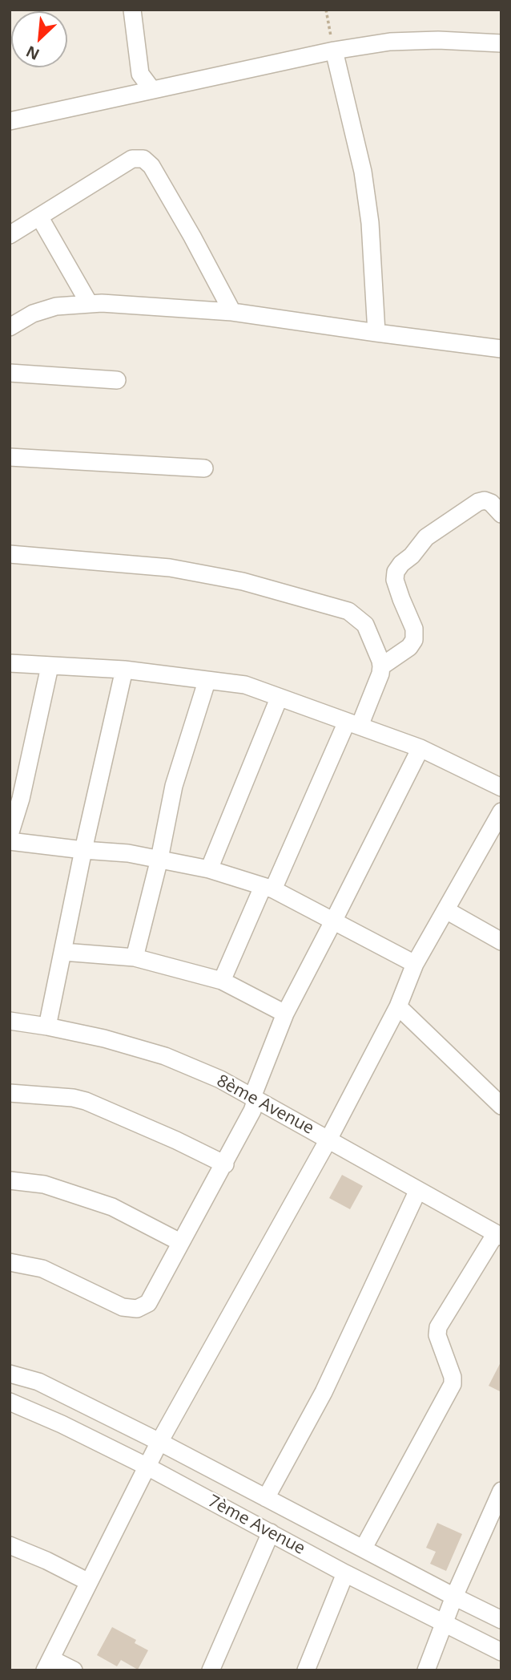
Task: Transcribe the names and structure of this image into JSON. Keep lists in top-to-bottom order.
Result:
{
  "streets": {
    "street": ["8ème Avenue", "7ème Avenue"]
  },
  "north": "bottom left"
}
